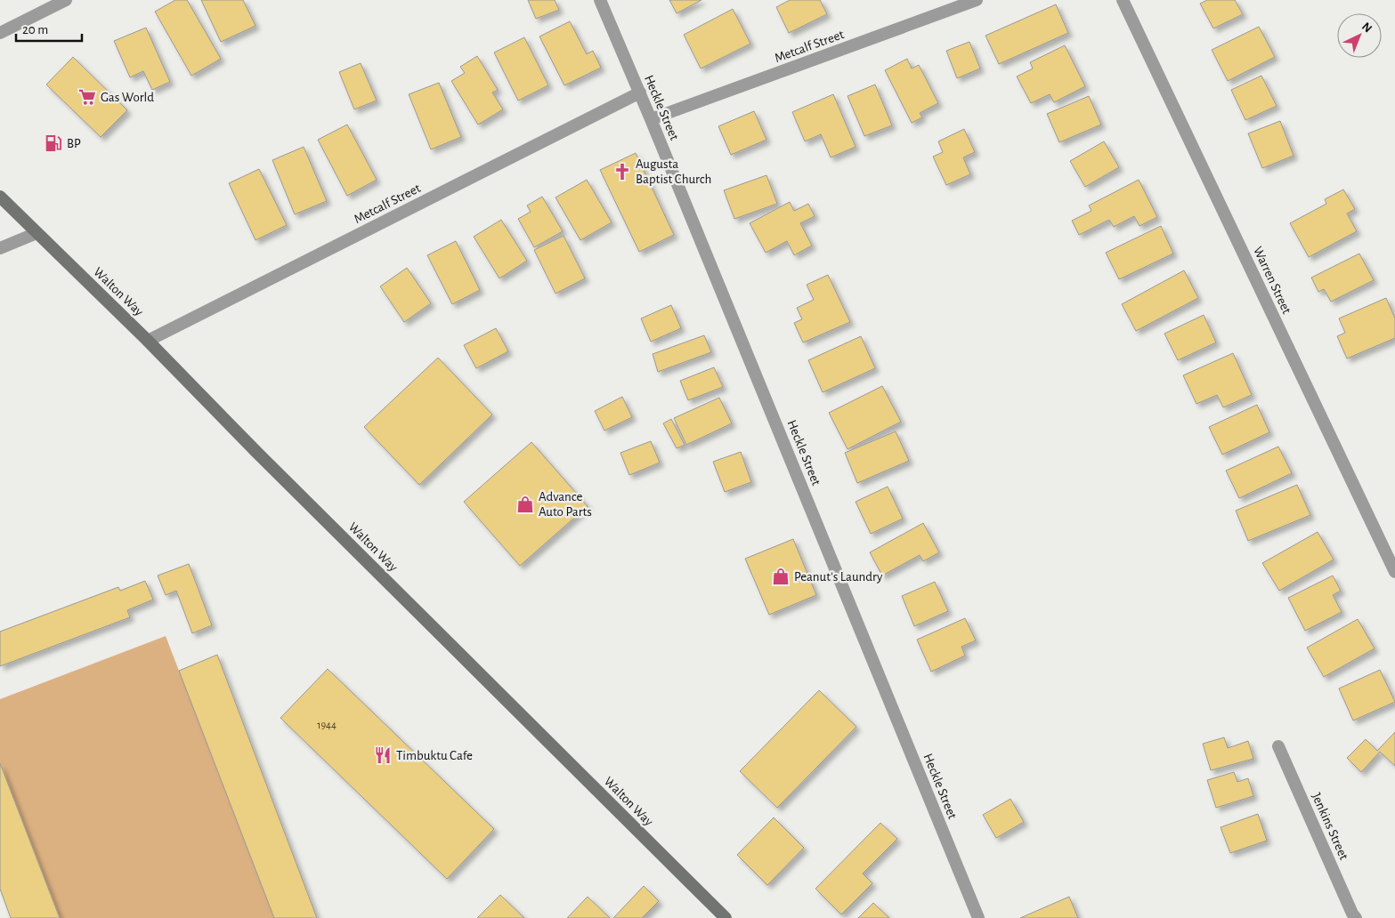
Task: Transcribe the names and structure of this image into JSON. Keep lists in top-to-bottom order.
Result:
{
  "streets": {
    "main road": ["Walton Way"],
    "street": [
      "Metcalf Street",
      "Heckle Street",
      "Warren Street",
      "Jenkins Street"
    ]
  },
  "crossings": [
    ["Metcalf Street", "Heckle Street"],
    ["Metcalf Street", "Walton Way"]
  ],
  "places": {
    "supermarket": ["Gas World"],
    "fuel station": ["BP"],
    "church": ["Augusta Baptist Church"],
    "shop": ["Advance Auto Parts", "Peanut's Laundry"],
    "restaurant": ["Timbuktu Cafe"]
  },
  "house_numbers": ["1944"],
  "scale_bar": "20 m",
  "north": "top right"
}
